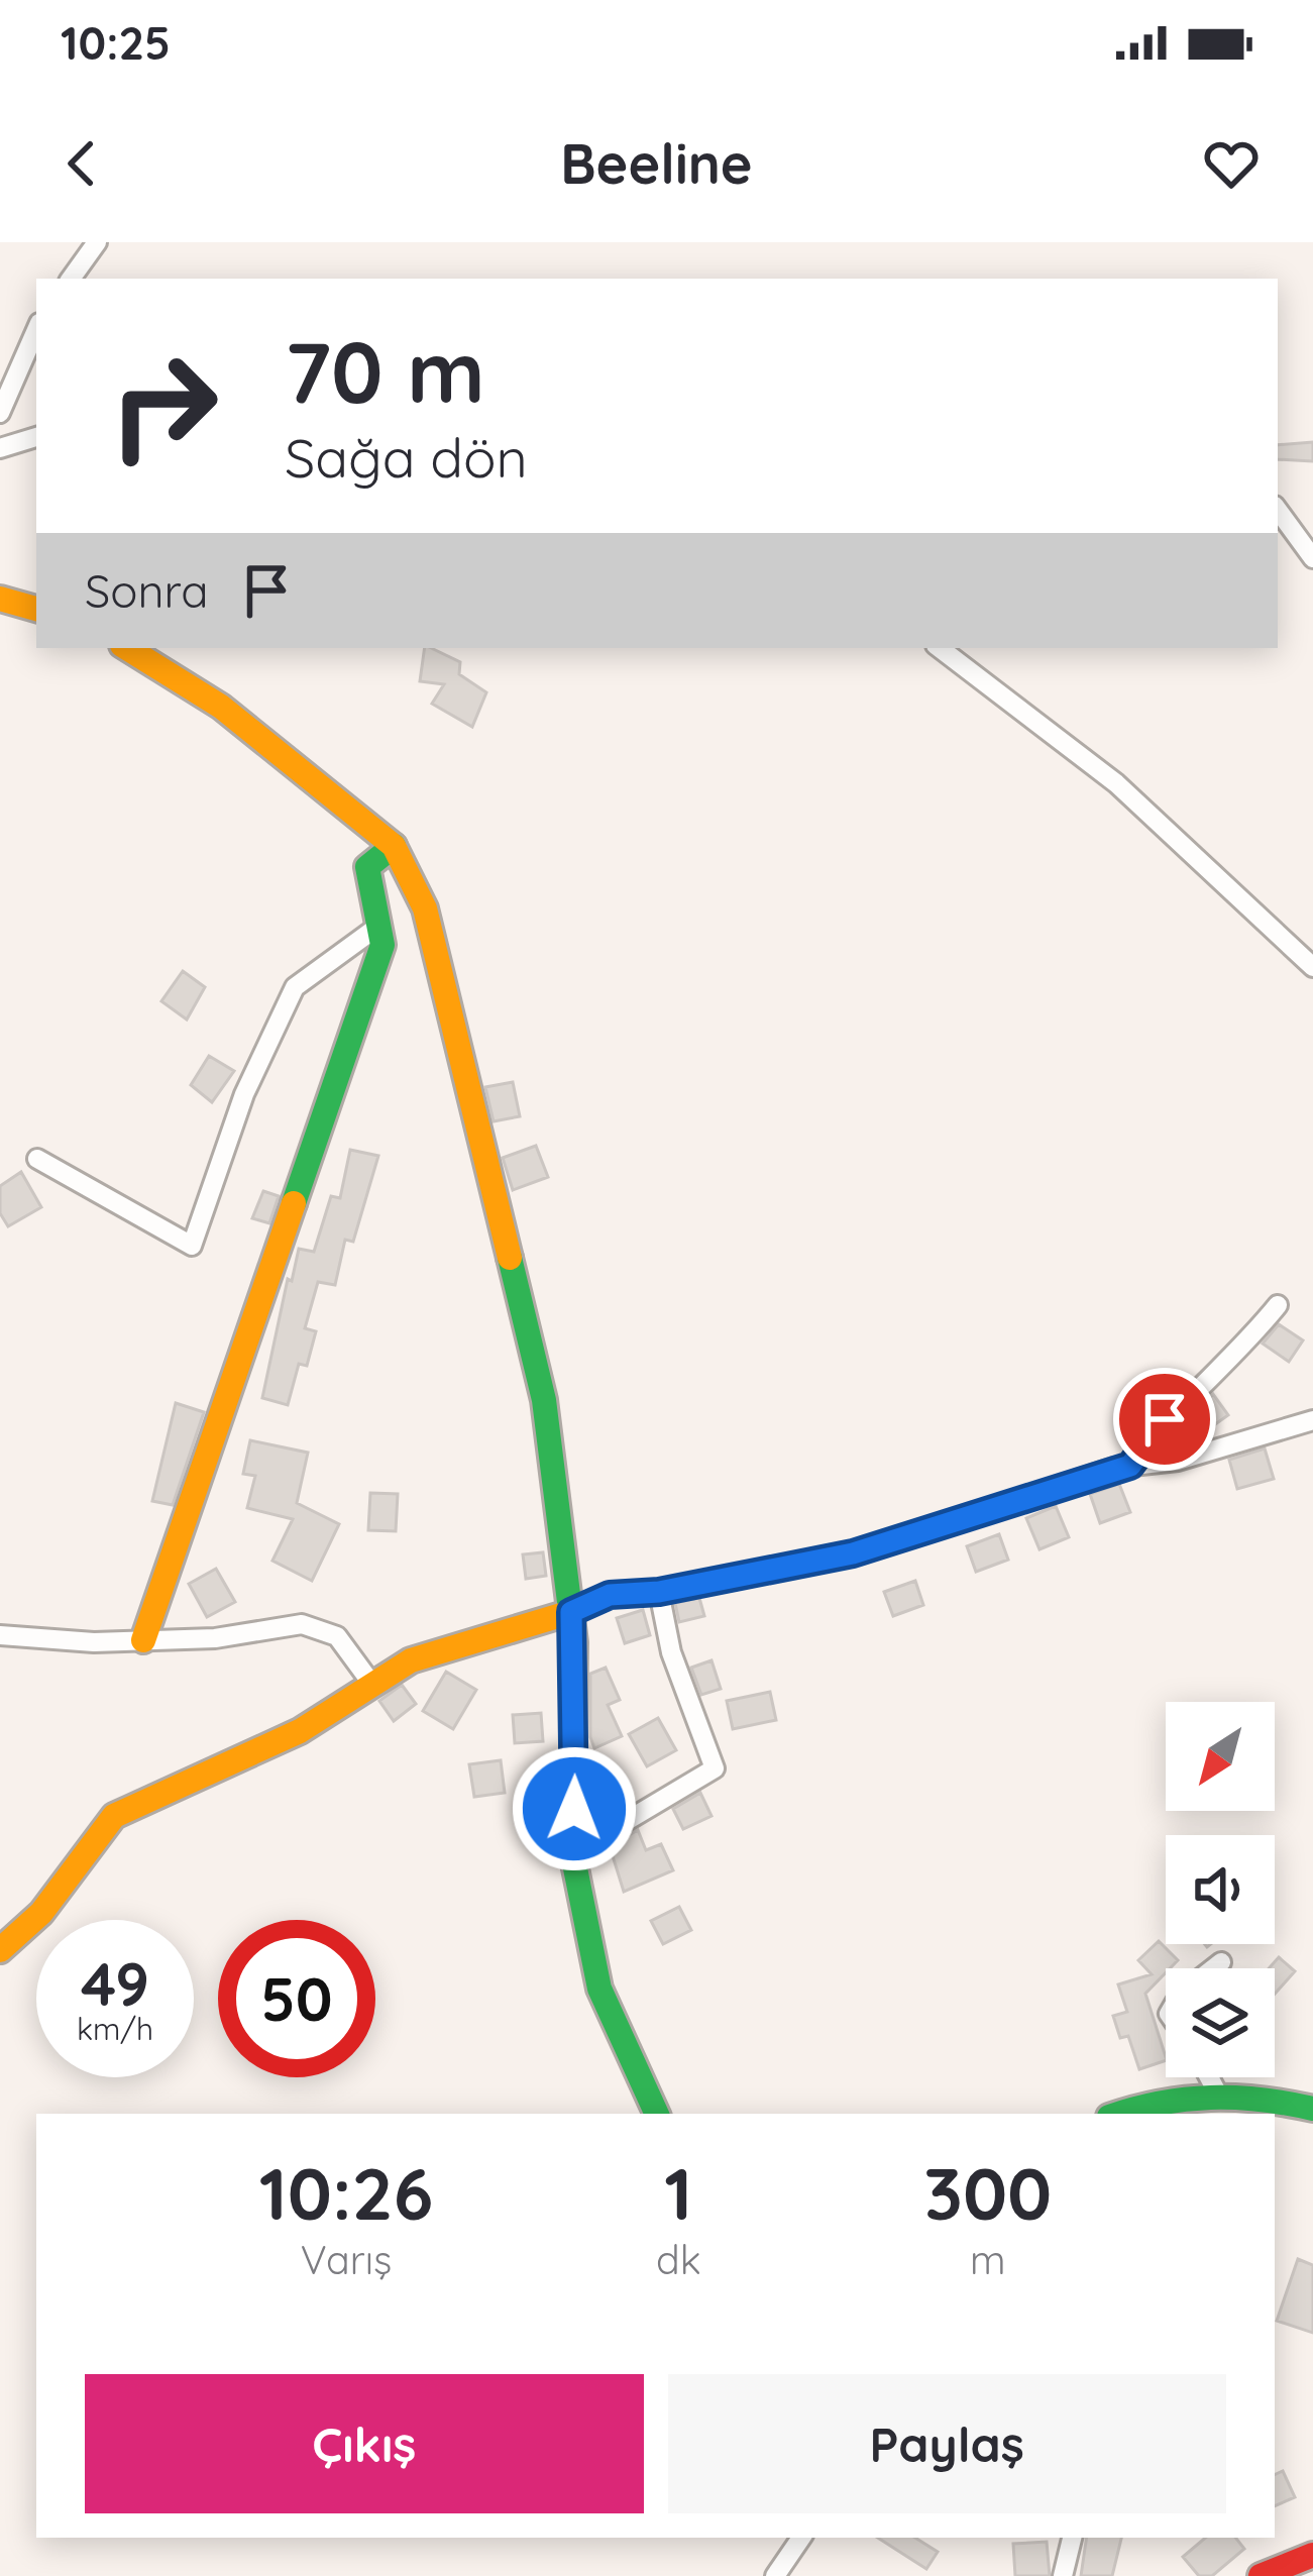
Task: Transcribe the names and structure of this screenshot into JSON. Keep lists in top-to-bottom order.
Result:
{
  "north": "bottom left",
  "page": {
    "status": "10:25",
    "header": "Beeline",
    "turn": ["70 m", "Sağa dön"],
    "then": "Sonra",
    "speed": "49 km/h",
    "limit": "50",
    "eta": [
      "10:26",
      "Varış",
      "1",
      "dk",
      "300",
      "m"
    ],
    "buttons": ["Çıkış", "Paylaş"]
  }
}
